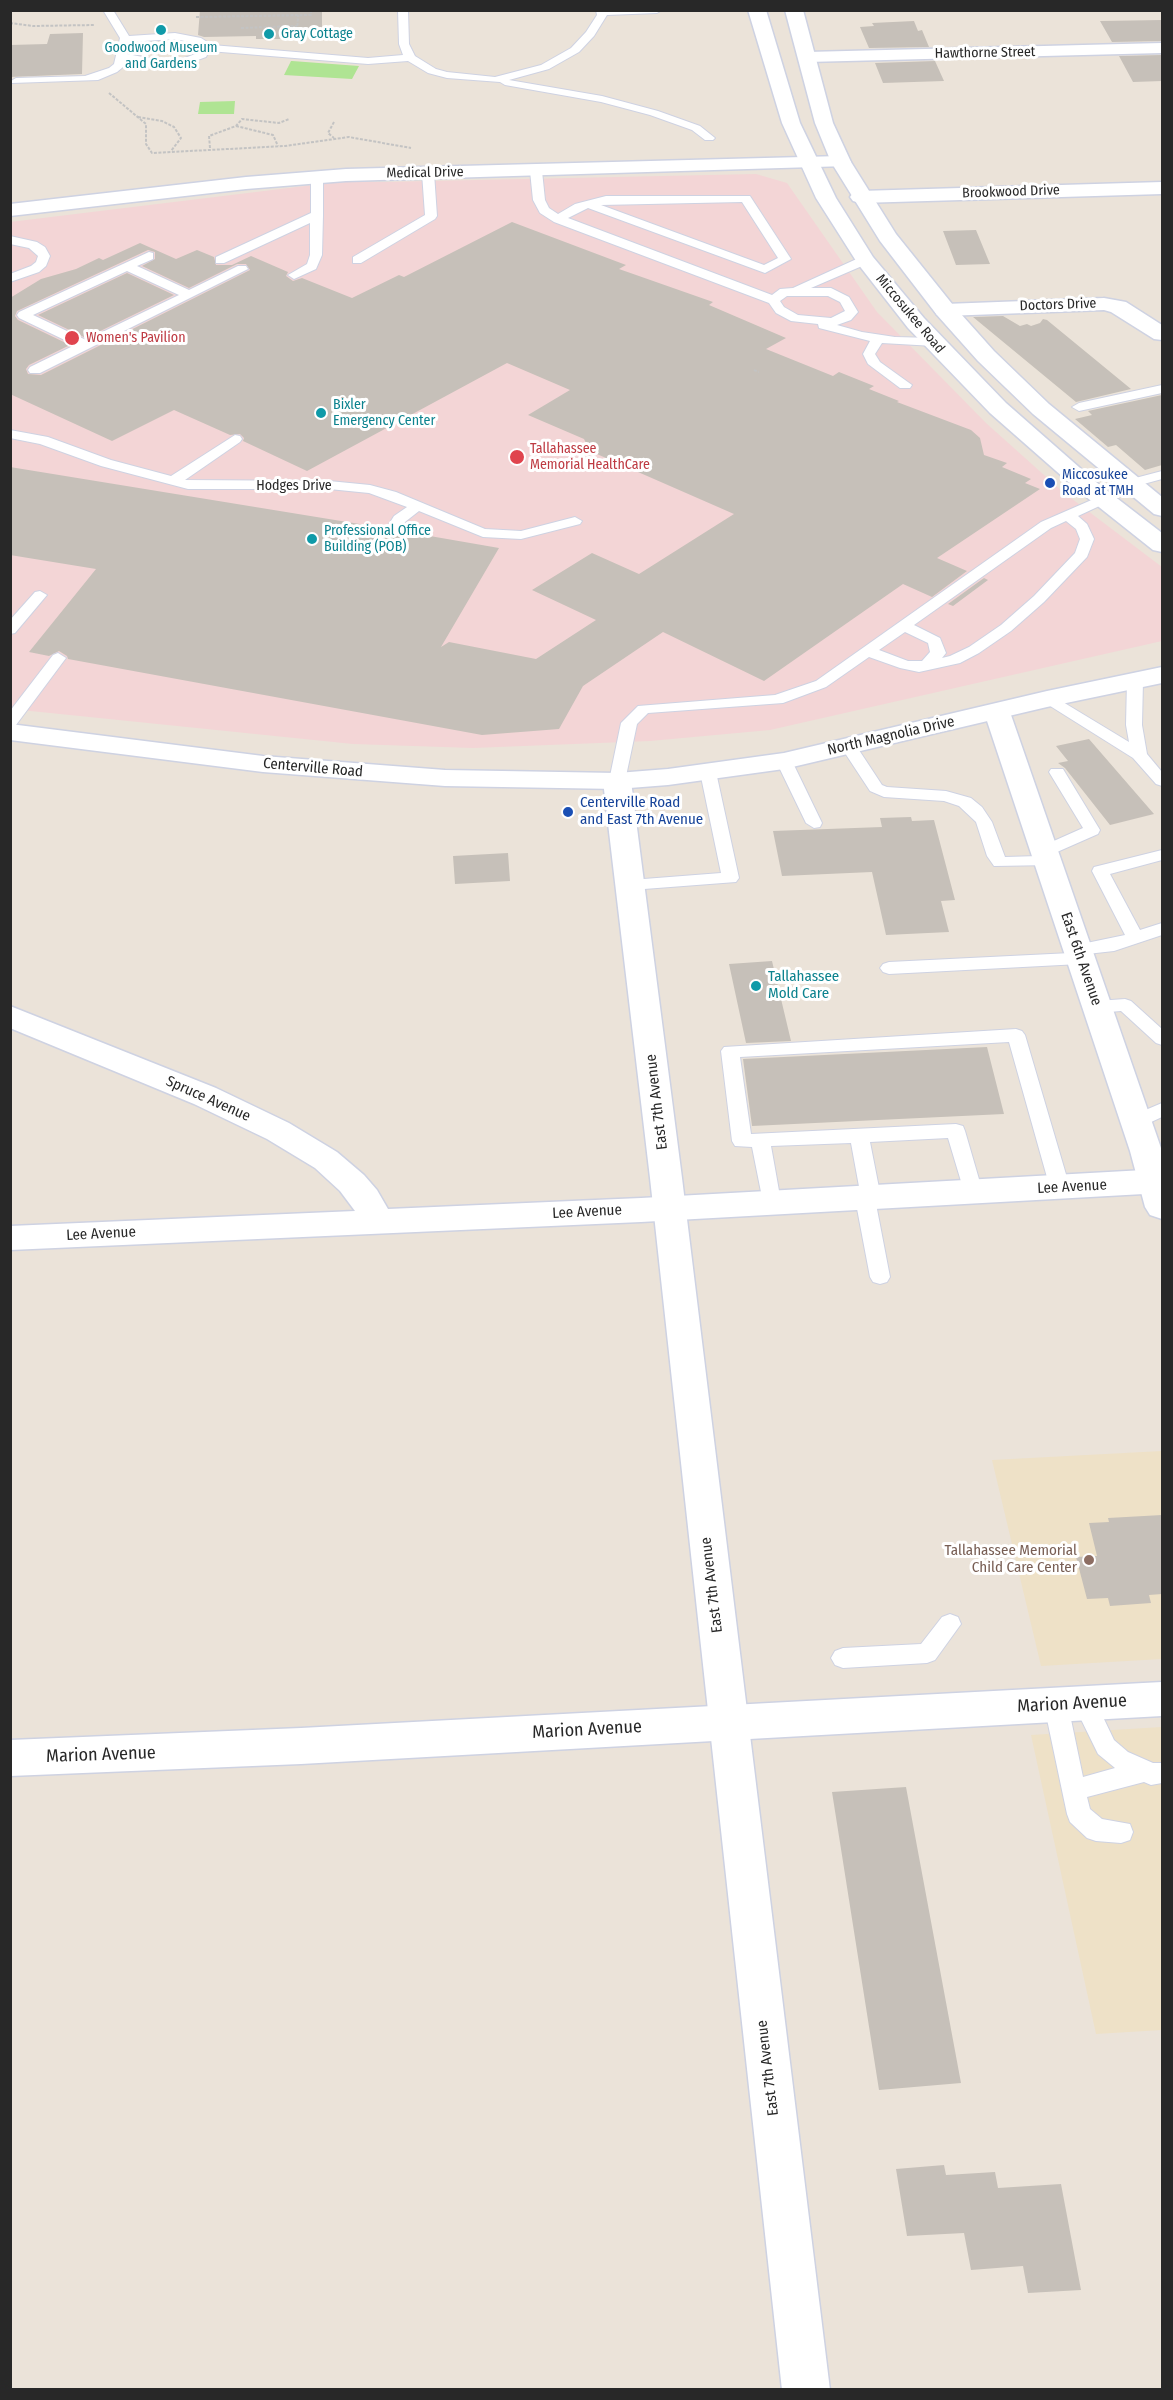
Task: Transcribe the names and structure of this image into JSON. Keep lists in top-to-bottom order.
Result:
{
  "streets": {
    "street": [
      "Hawthorne Street",
      "Medical Drive",
      "Brookwood Drive",
      "Doctors Drive",
      "Miccosukee Road",
      "North Magnolia Drive",
      "Centerville Road",
      "East 6th Avenue",
      "Spruce Avenue",
      "East 7th Avenue",
      "Lee Avenue",
      "Marion Avenue"
    ],
    "lane": ["Hodges Drive"]
  },
  "crossings": [
    ["Hawthorne Street", "Miccosukee Road"],
    ["Medical Drive", "Miccosukee Road"],
    ["Brookwood Drive", "Miccosukee Road"],
    ["Doctors Drive", "Miccosukee Road"],
    ["North Magnolia Drive", "Centerville Road"],
    ["North Magnolia Drive", "East 6th Avenue"],
    ["North Magnolia Drive", "East 7th Avenue"],
    ["Centerville Road", "East 7th Avenue"],
    ["East 6th Avenue", "Lee Avenue"],
    ["Spruce Avenue", "Lee Avenue"],
    ["East 7th Avenue", "Lee Avenue"],
    ["East 7th Avenue", "Marion Avenue"]
  ],
  "places": [
    "Goodwood Museum and Gardens",
    "Gray Cottage",
    "Women's Pavilion",
    "Bixler Emergency Center",
    "Tallahassee Memorial HealthCare",
    "Miccosukee Road at TMH",
    "Professional Office Building (POB)",
    "Centerville Road and East 7th Avenue",
    "Tallahassee Mold Care",
    "Tallahassee Memorial Child Care Center"
  ]
}
